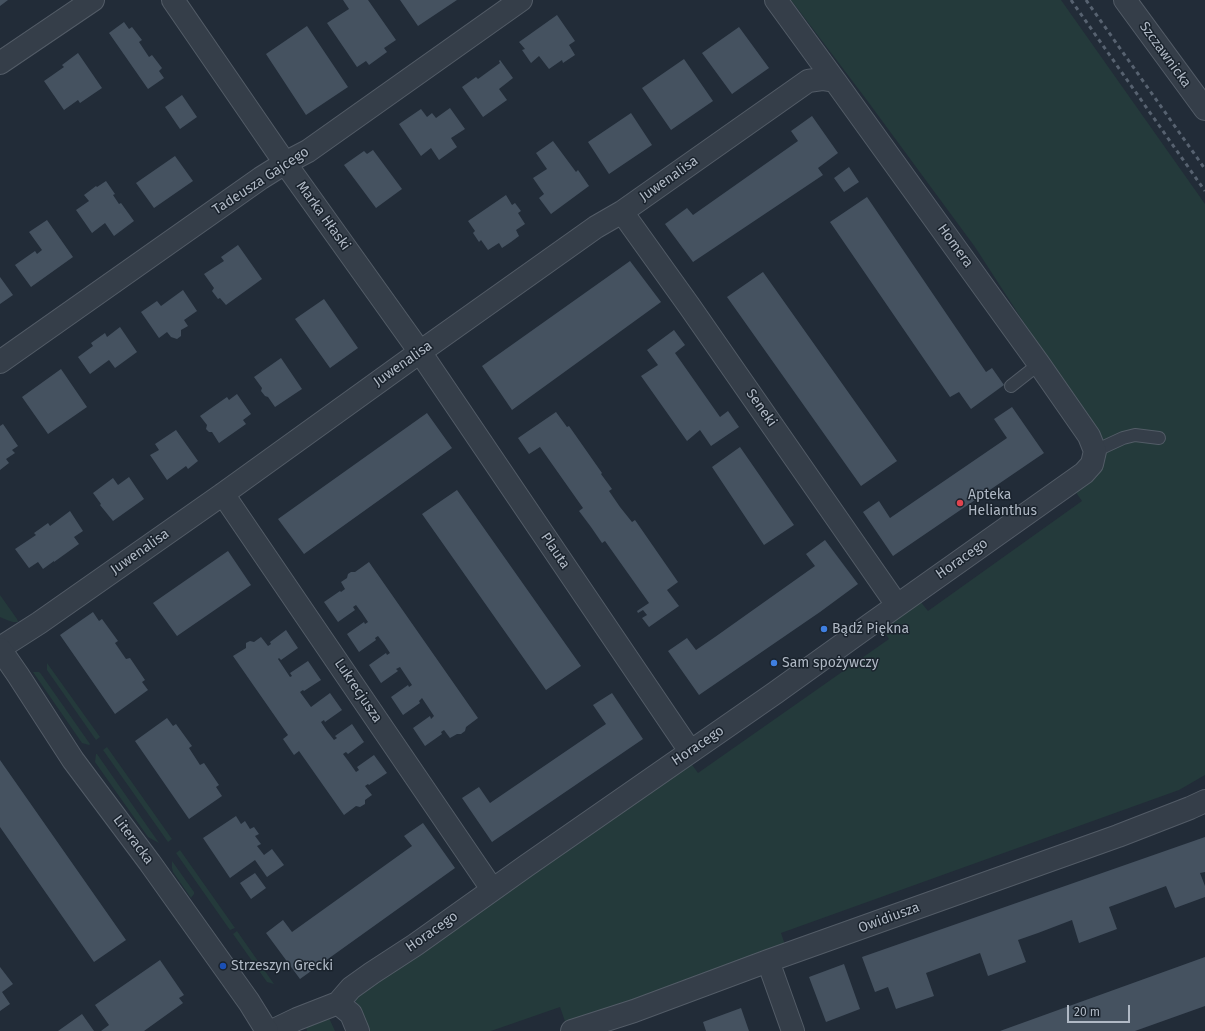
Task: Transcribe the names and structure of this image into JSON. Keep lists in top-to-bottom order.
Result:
{
  "streets": {
    "street": [
      "Szczawnicka",
      "Juwenalisa",
      "Tadeusza Gajcego",
      "Marka Hłaski",
      "Homera",
      "Seneki",
      "Plauta",
      "Horacego",
      "Lukrecjusza",
      "Literacka",
      "Owidiusza"
    ]
  },
  "crossings": [
    ["Juwenalisa", "Marka Hłaski"],
    ["Juwenalisa", "Homera"],
    ["Juwenalisa", "Seneki"],
    ["Juwenalisa", "Plauta"],
    ["Juwenalisa", "Lukrecjusza"],
    ["Juwenalisa", "Literacka"],
    ["Tadeusza Gajcego", "Marka Hłaski"],
    ["Marka Hłaski", "Plauta"],
    ["Homera", "Horacego"],
    ["Seneki", "Horacego"],
    ["Plauta", "Horacego"],
    ["Horacego", "Lukrecjusza"]
  ],
  "places": [
    "Apteka Helianthus",
    "Bądź Piękna",
    "Sam spożywczy",
    "Strzeszyn Grecki"
  ],
  "scale_bar": "20 m"
}
